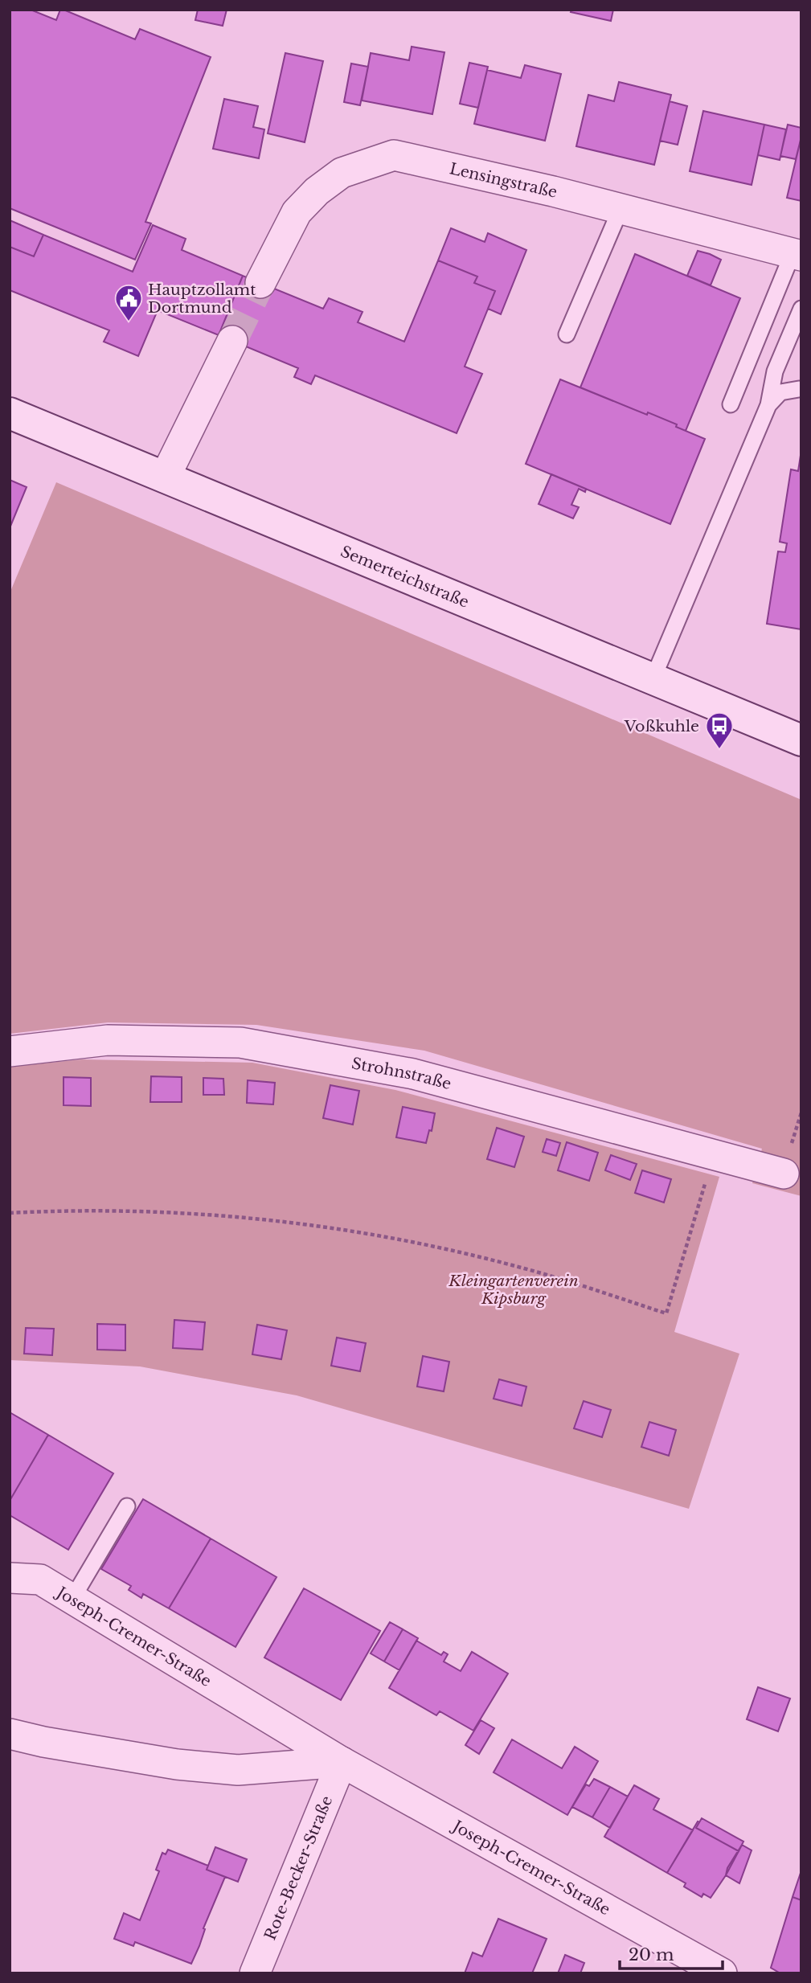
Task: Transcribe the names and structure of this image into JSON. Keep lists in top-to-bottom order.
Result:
{
  "streets": {
    "main road": ["Semerteichstraße"],
    "street": [
      "Lensingstraße",
      "Strohnstraße",
      "Joseph-Cremer-Straße",
      "Rote-Becker-Straße"
    ]
  },
  "crossings": [
    ["Joseph-Cremer-Straße", "Rote-Becker-Straße"]
  ],
  "parks": ["Kleingartenverein Kipsburg"],
  "places": {
    "public building": ["Hauptzollamt Dortmund"],
    "bus stop": ["Voßkuhle"]
  },
  "scale_bar": "20 m"
}
